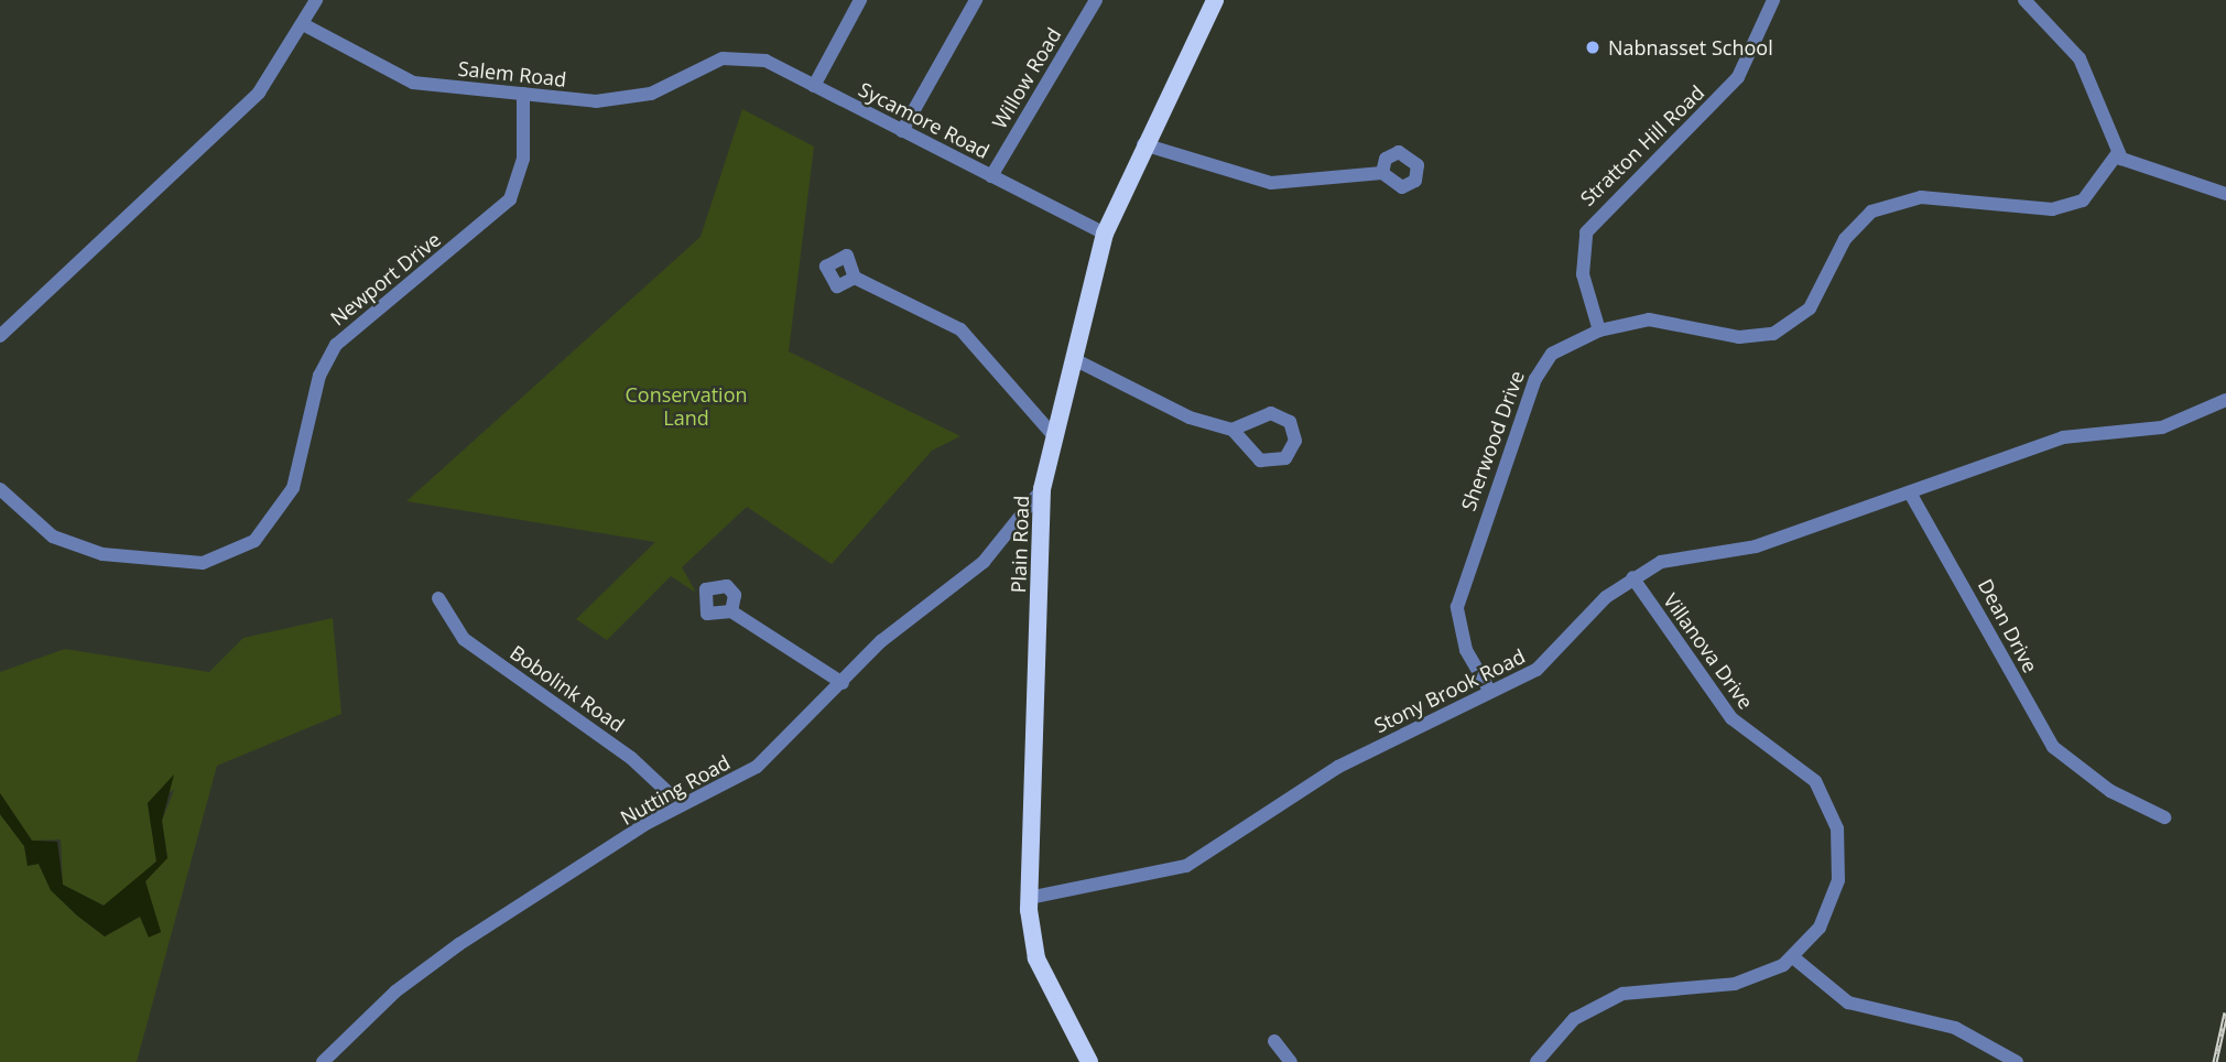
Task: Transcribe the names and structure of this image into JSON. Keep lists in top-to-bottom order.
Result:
{
  "streets": {
    "main road": ["Plain Road"],
    "street": [
      "Salem Road",
      "Willow Road",
      "Sycamore Road",
      "Stratton Hill Road",
      "Newport Drive",
      "Sherwood Drive",
      "Dean Drive",
      "Villanova Drive",
      "Bobolink Road",
      "Stony Brook Road",
      "Nutting Road"
    ]
  },
  "crossings": [
    ["Salem Road", "Sycamore Road"],
    ["Salem Road", "Newport Drive"],
    ["Willow Road", "Sycamore Road"],
    ["Sycamore Road", "Plain Road"],
    ["Stratton Hill Road", "Sherwood Drive"],
    ["Sherwood Drive", "Stony Brook Road"],
    ["Plain Road", "Stony Brook Road"],
    ["Plain Road", "Nutting Road"],
    ["Dean Drive", "Stony Brook Road"],
    ["Villanova Drive", "Stony Brook Road"],
    ["Bobolink Road", "Nutting Road"]
  ],
  "parks": ["Conservation Land"],
  "places": ["Nabnasset School"]
}
